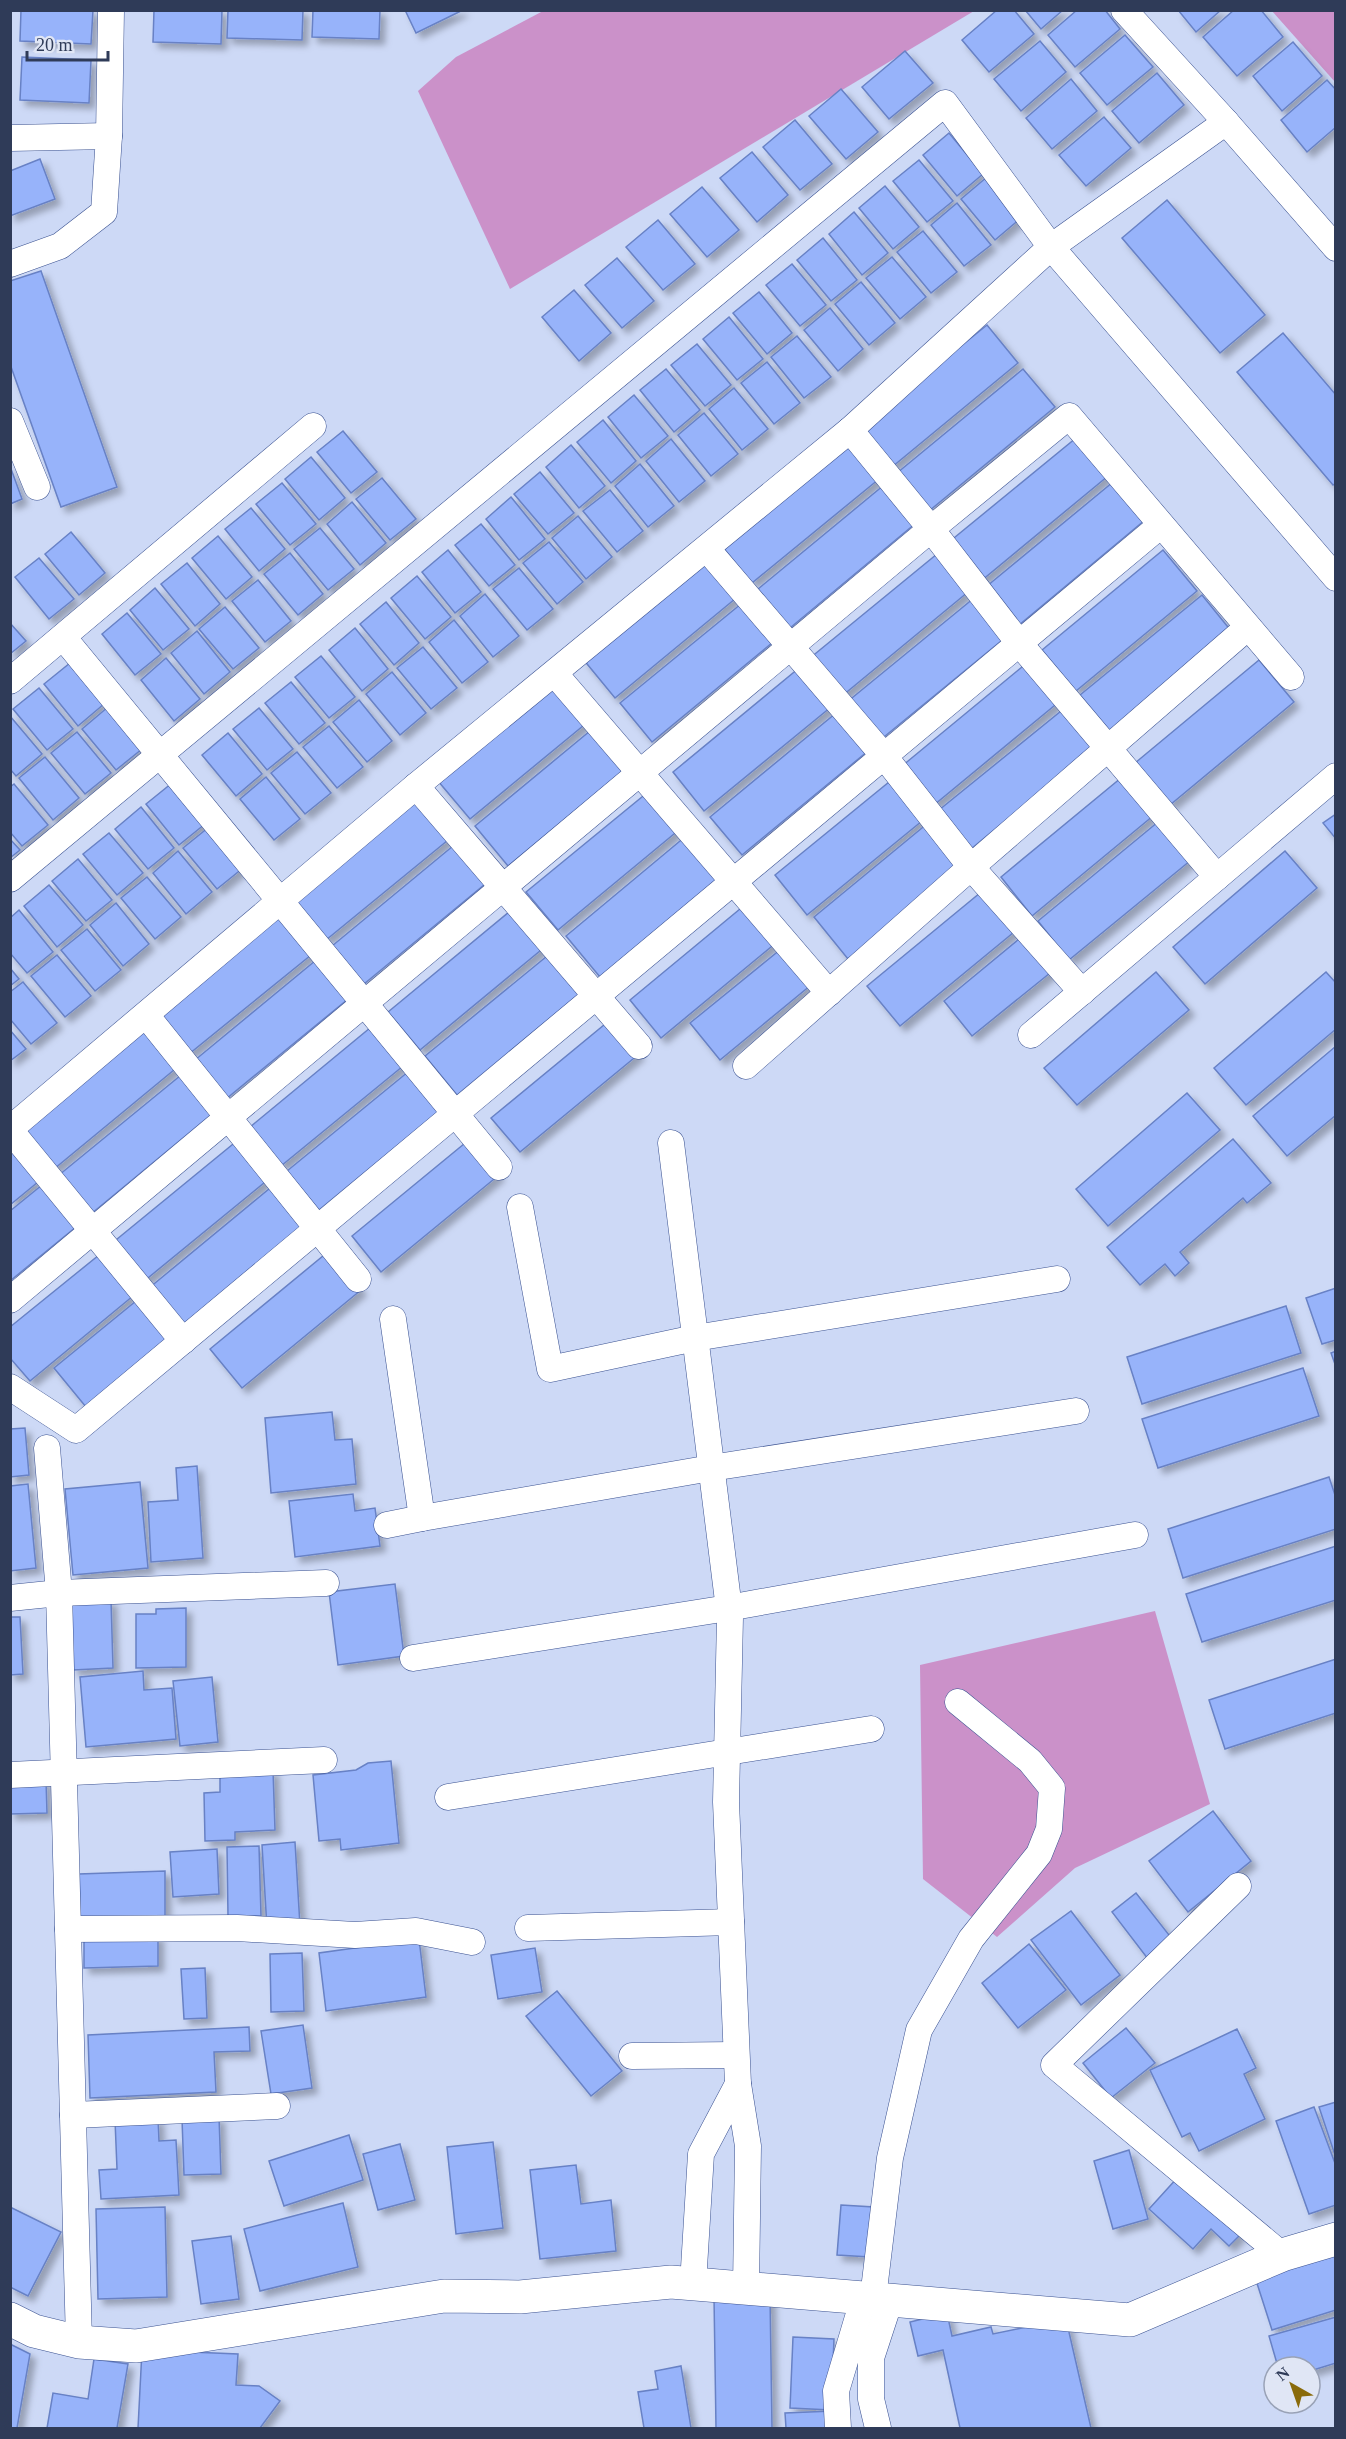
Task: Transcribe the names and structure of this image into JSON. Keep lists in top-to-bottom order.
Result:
{
  "scale_bar": "20 m",
  "north": "top left"
}
